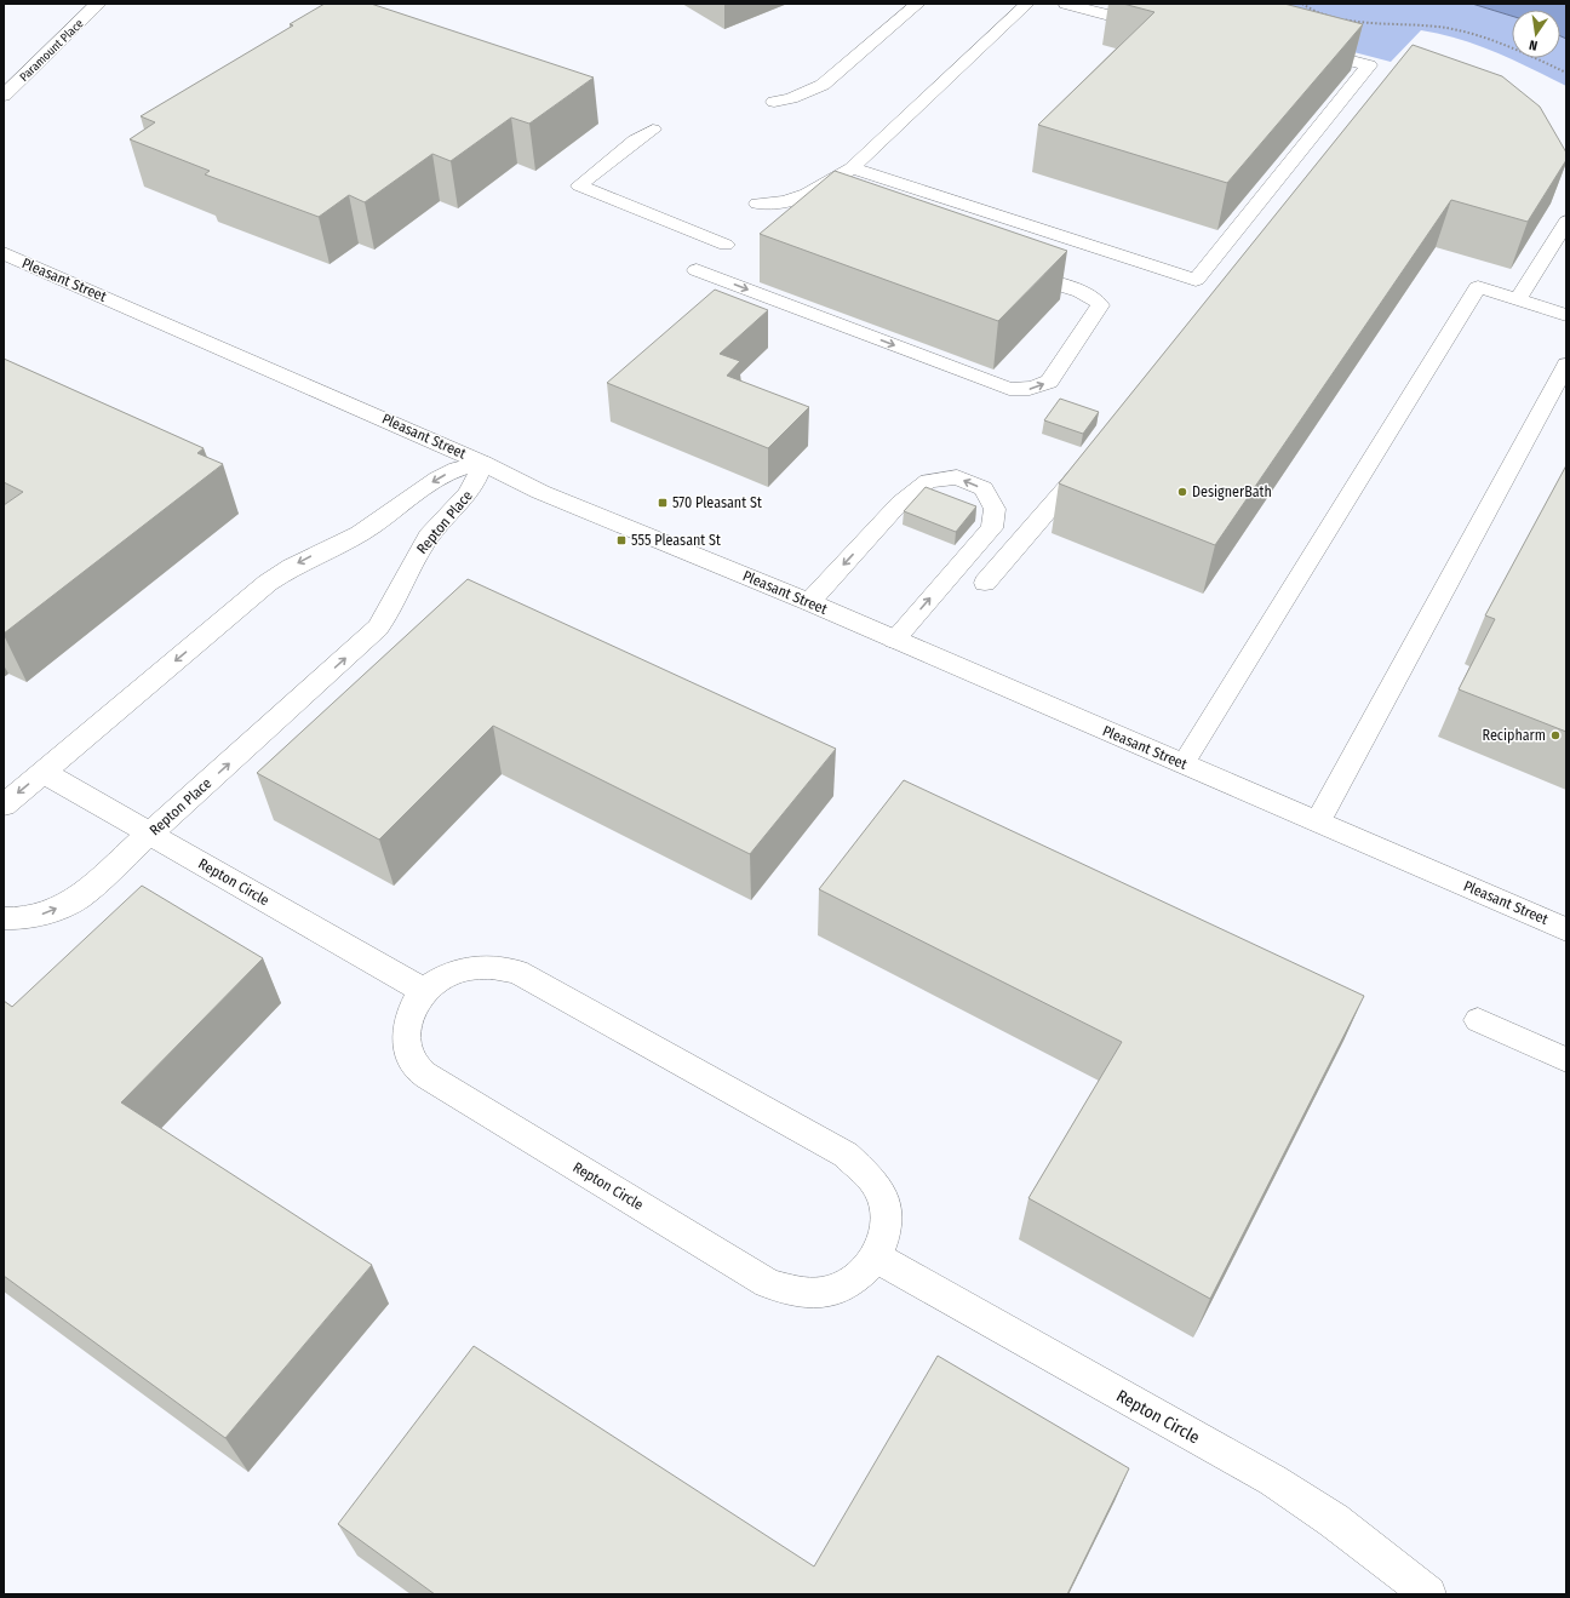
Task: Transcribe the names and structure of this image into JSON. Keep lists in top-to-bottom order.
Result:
{
  "streets": {
    "street": [
      "Paramount Place",
      "Pleasant Street",
      "Repton Place",
      "Repton Circle"
    ]
  },
  "crossings": [
    ["Pleasant Street", "Repton Place"],
    ["Repton Place", "Repton Circle"]
  ],
  "places": {
    "other": ["DesignerBath", "Recipharm"],
    "transit": ["570 Pleasant St", "555 Pleasant St"]
  },
  "north": "bottom"
}
